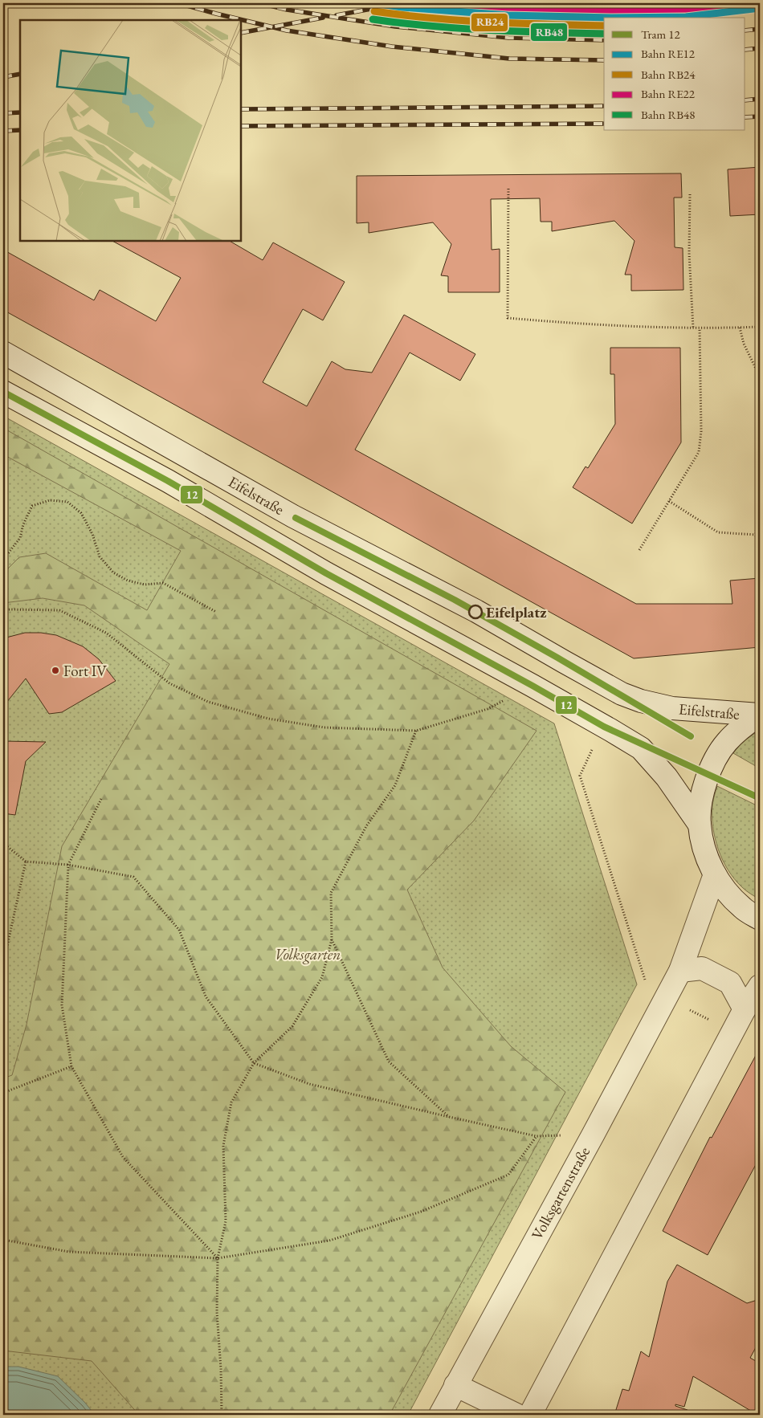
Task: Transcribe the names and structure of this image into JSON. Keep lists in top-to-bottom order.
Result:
{
  "streets": {
    "street": ["Eifelstraße", "Volksgartenstraße"]
  },
  "parks": ["Volksgarten"],
  "places": ["Eifelplatz", "Fort IV"],
  "lines": [
    "rail line RE12",
    "rail line RE22",
    "rail line RB24",
    "rail line RB48",
    "tram line 12"
  ],
  "legend": [
    "Tram 12",
    "Bahn RE12",
    "Bahn RB24",
    "Bahn RE22",
    "Bahn RB48"
  ]
}
